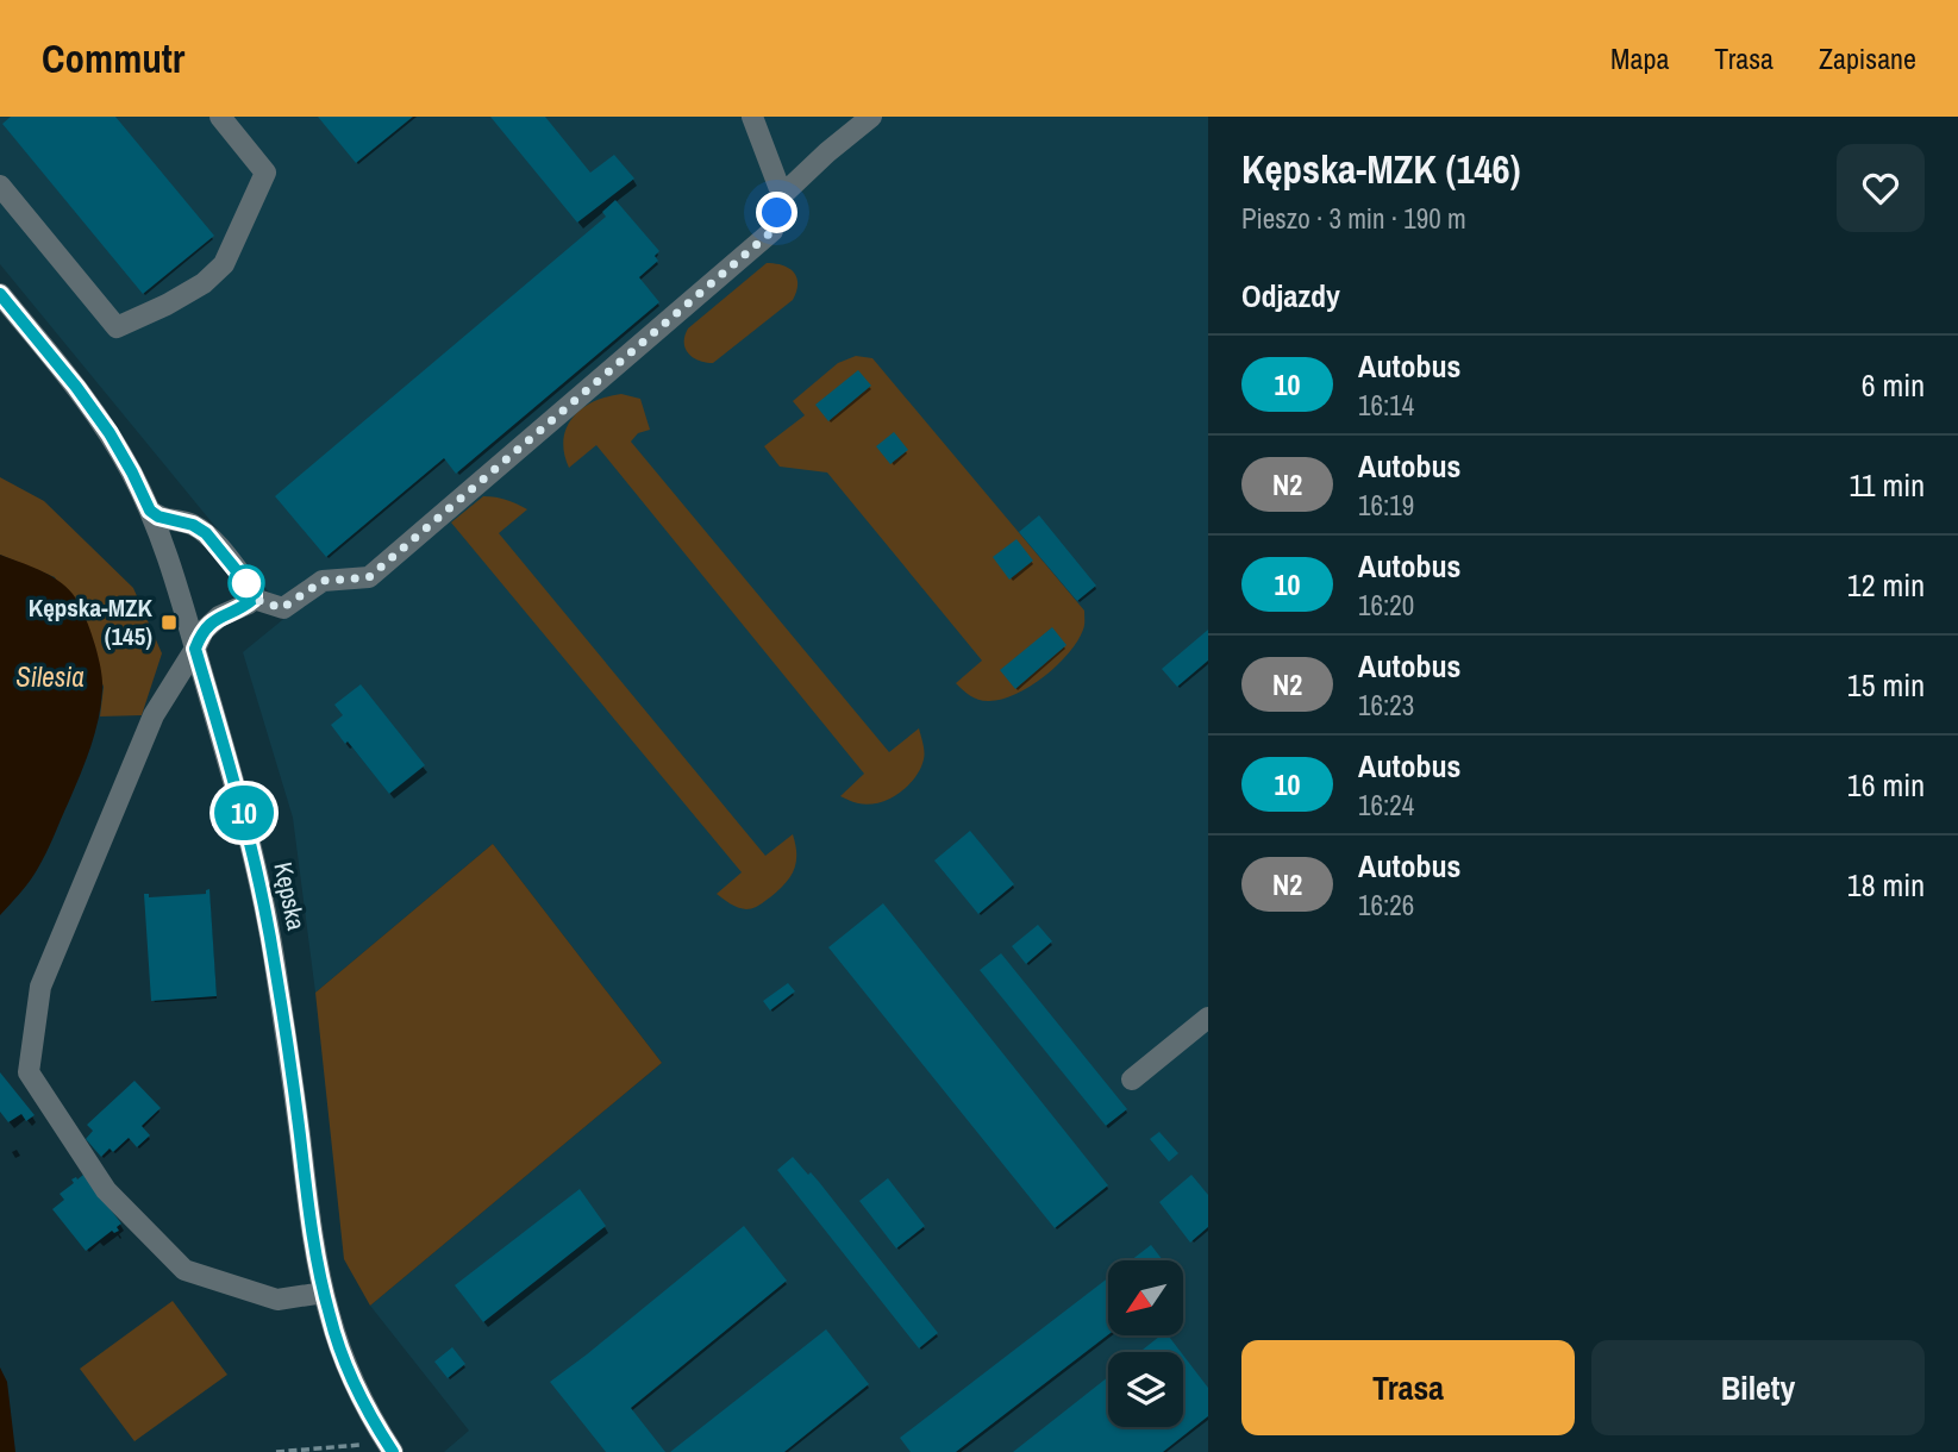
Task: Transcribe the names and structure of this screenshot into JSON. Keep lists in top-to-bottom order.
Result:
{
  "streets": {
    "street": ["Kępska"]
  },
  "water": ["Silesia"],
  "places": {
    "transit": ["Kępska-MZK (145)"]
  },
  "lines": ["bus line 10"],
  "north": "bottom left",
  "page": {
    "header": "Commutr",
    "nav": ["Mapa", "Trasa", "Zapisane"],
    "on_map": "10",
    "heading": [
      ["Kępska-MZK (146)", "Pieszo · 3 min · 190 m"],
      "Odjazdy"
    ],
    "list": [
      {
        "mark": "10",
        "name": "Autobus",
        "note": "16:14",
        "value": "6 min"
      },
      {
        "mark": "N2",
        "name": "Autobus",
        "note": "16:19",
        "value": "11 min"
      },
      {
        "mark": "10",
        "name": "Autobus",
        "note": "16:20",
        "value": "12 min"
      },
      {
        "mark": "N2",
        "name": "Autobus",
        "note": "16:23",
        "value": "15 min"
      },
      {
        "mark": "10",
        "name": "Autobus",
        "note": "16:24",
        "value": "16 min"
      },
      {
        "mark": "N2",
        "name": "Autobus",
        "note": "16:26",
        "value": "18 min"
      }
    ],
    "buttons": ["Trasa", "Bilety"]
  }
}
